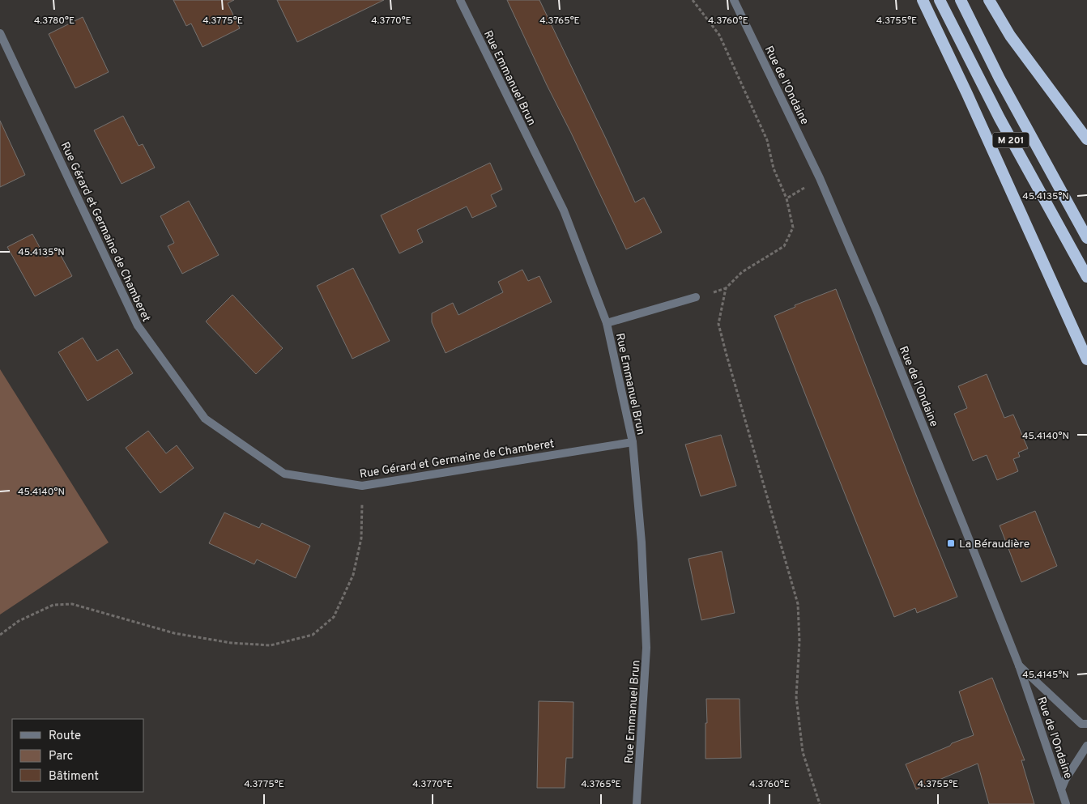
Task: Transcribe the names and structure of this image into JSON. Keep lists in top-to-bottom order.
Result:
{
  "streets": {
    "highway": ["M 201"],
    "street": ["Rue Emmanuel Brun", "Rue de l'Ondaine", "Rue Gérard et Germaine de Chamberet"]
  },
  "crossings": [
    ["Rue Emmanuel Brun", "Rue Gérard et Germaine de Chamberet"]
  ],
  "places": {
    "transit": ["La Béraudière"]
  },
  "legend": ["Route", "Parc", "Bâtiment"],
  "coordinates": [
    "4.3780°E",
    "4.3775°E",
    "4.3770°E",
    "4.3765°E",
    "4.3760°E",
    "4.3755°E",
    "45.4135°N",
    "45.4140°N",
    "45.4145°N"
  ]
}
